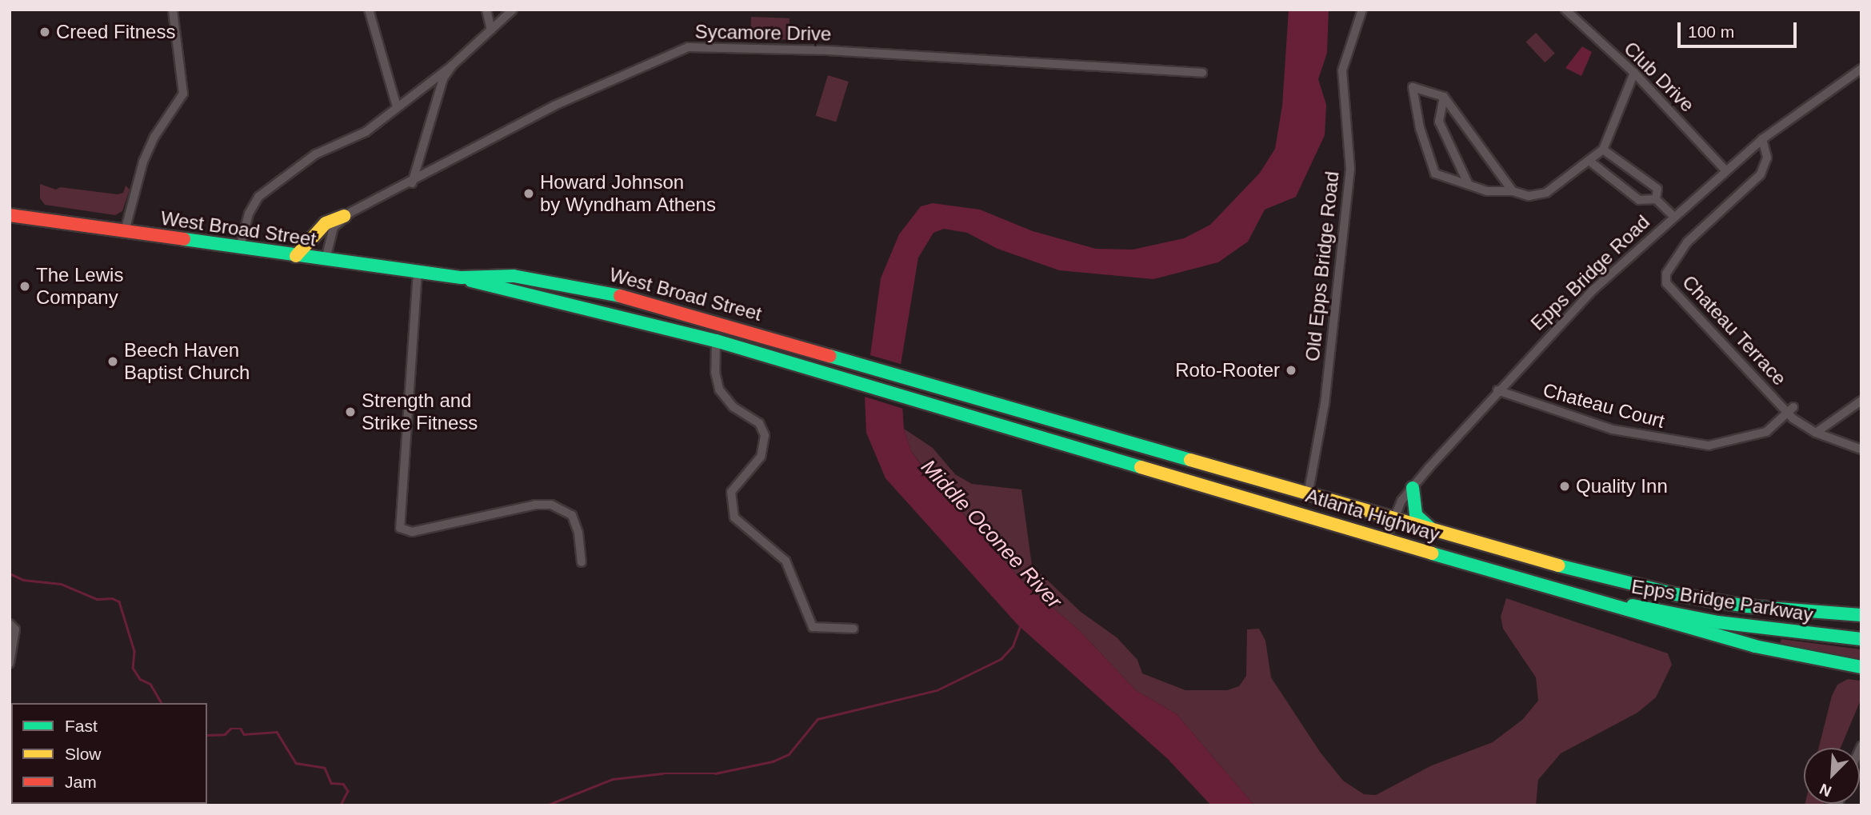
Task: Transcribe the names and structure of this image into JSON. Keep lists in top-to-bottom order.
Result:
{
  "streets": {
    "main road": ["West Broad Street", "Atlanta Highway", "Epps Bridge Parkway"],
    "street": [
      "Sycamore Drive",
      "Club Drive",
      "Old Epps Bridge Road",
      "Epps Bridge Road",
      "Chateau Terrace",
      "Chateau Court"
    ]
  },
  "crossings": [
    ["Club Drive", "Epps Bridge Road"],
    ["West Broad Street", "Atlanta Highway"],
    ["Old Epps Bridge Road", "Atlanta Highway"],
    ["Epps Bridge Road", "Chateau Terrace"],
    ["Epps Bridge Road", "Chateau Court"],
    ["Epps Bridge Road", "Atlanta Highway"],
    ["Chateau Terrace", "Chateau Court"],
    ["Atlanta Highway", "Epps Bridge Parkway"]
  ],
  "water": ["Middle Oconee River"],
  "places": [
    "Creed Fitness",
    "Howard Johnson by Wyndham Athens",
    "The Lewis Company",
    "Beech Haven Baptist Church",
    "Roto-Rooter",
    "Strength and Strike Fitness",
    "Quality Inn"
  ],
  "legend": ["Fast", "Slow", "Jam"],
  "scale_bar": "100 m",
  "north": "bottom left"
}
